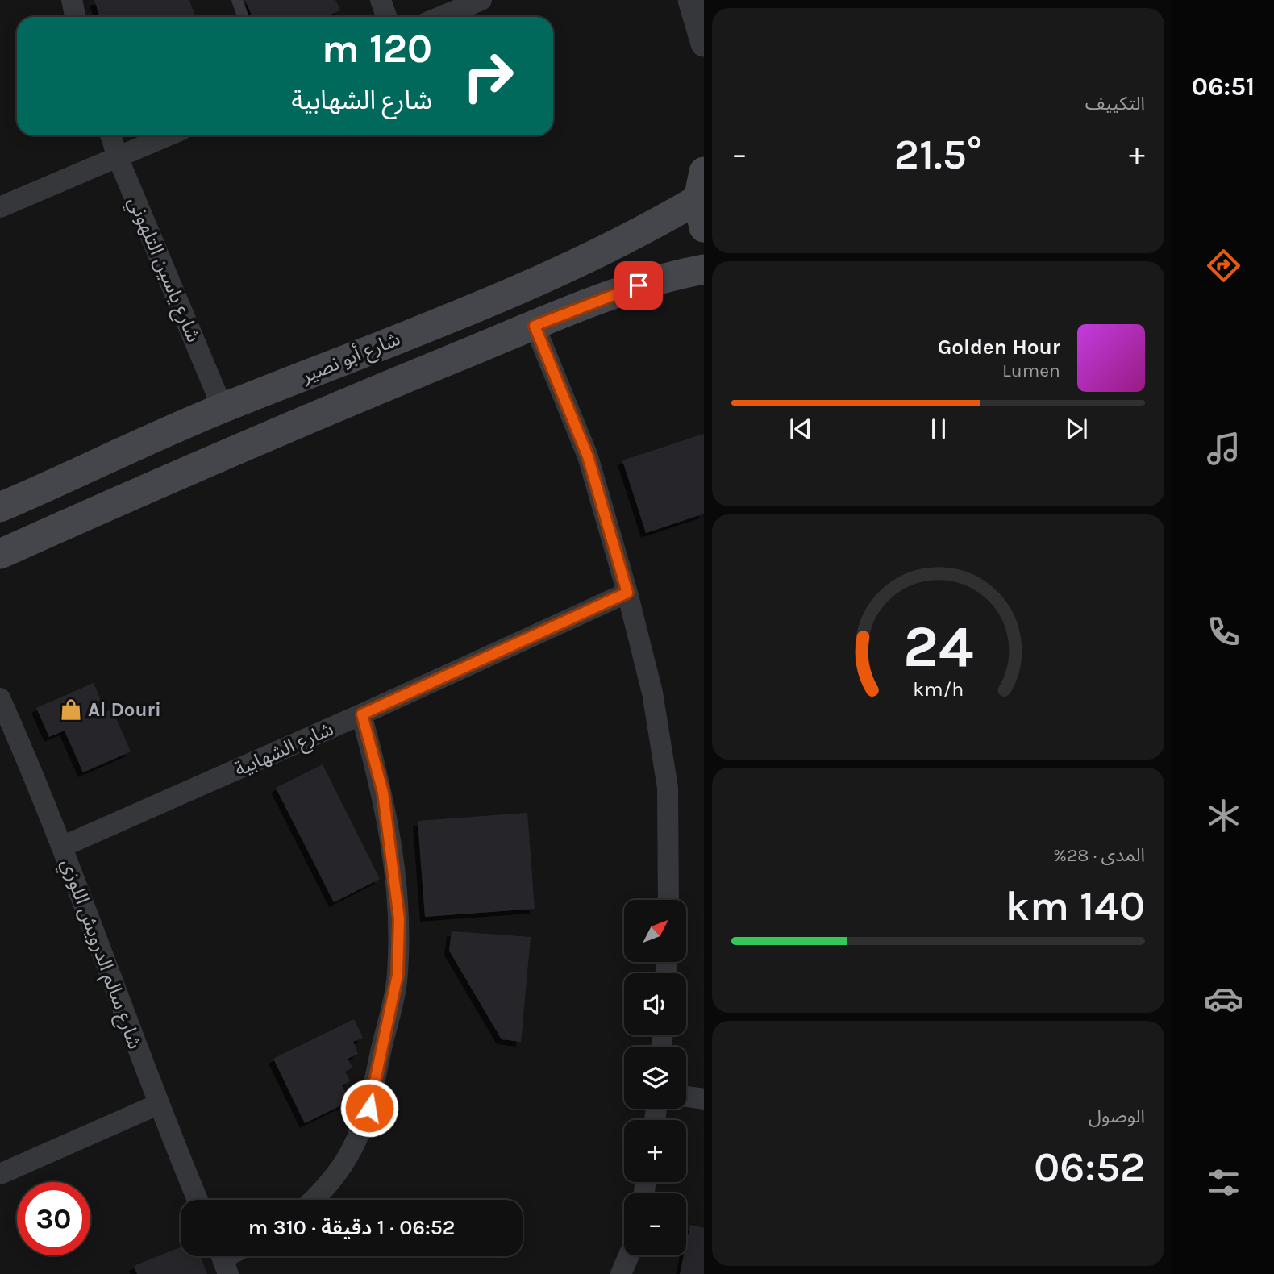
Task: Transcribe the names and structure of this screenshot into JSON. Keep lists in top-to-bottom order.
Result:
{
  "streets": {
    "main road": ["شارع أبو نصير"],
    "street": ["شارع ياسين التلهوني", "شارع الشهابية", "شارع سالم الدرويش اللوزي"]
  },
  "crossings": [
    ["شارع ياسين التلهوني", "شارع أبو نصير"],
    ["شارع الشهابية", "شارع سالم الدرويش اللوزي"]
  ],
  "places": {
    "shop": ["Al Douri"]
  },
  "north": "top right",
  "page": {
    "tabs": "06:51",
    "tile": [
      "التكييف",
      ["المدى · 28%", "140 km"],
      ["الوصول", "06:52"]
    ],
    "turn": ["120 m", "شارع الشهابية"],
    "heat": ["−", "21.5°", "+"],
    "song": ["Golden Hour", "Lumen"],
    "map_buttons": ["+", "−"],
    "limit": "30",
    "trip": "06:52 · 1 دقيقة · 310 m",
    "gauge": ["24", "km/h"]
  }
}
